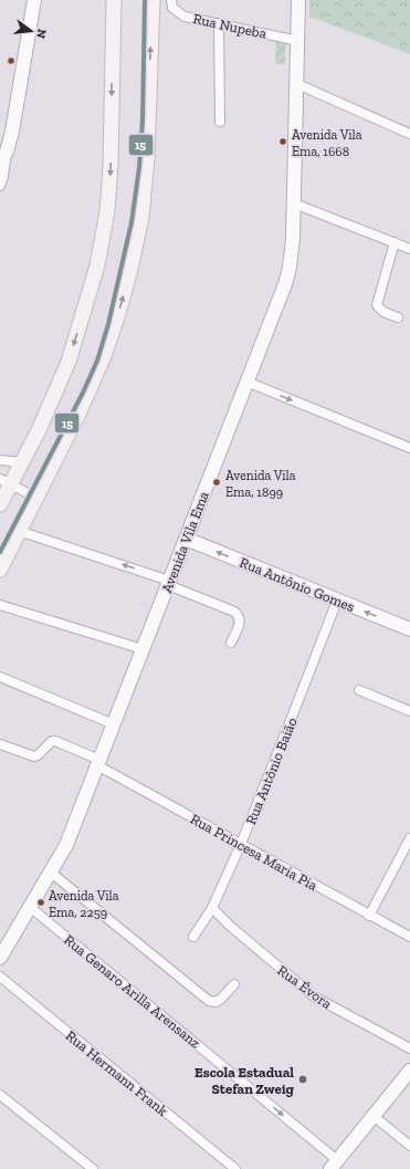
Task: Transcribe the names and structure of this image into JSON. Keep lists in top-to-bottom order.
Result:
{
  "streets": {
    "main road": ["Avenida Vila Ema", "Rua Antônio Gomes"],
    "street": [
      "Rua Nupeba",
      "Rua Antônio Baião",
      "Rua Princesa Maria Pia",
      "Rua Évora",
      "Rua Genaro Arilla Arensanz",
      "Rua Hermann Frank"
    ]
  },
  "crossings": [
    ["Rua Nupeba", "Avenida Vila Ema"],
    ["Avenida Vila Ema", "Rua Antônio Gomes"],
    ["Avenida Vila Ema", "Rua Princesa Maria Pia"],
    ["Avenida Vila Ema", "Rua Genaro Arilla Arensanz"],
    ["Rua Antônio Gomes", "Rua Antônio Baião"],
    ["Rua Antônio Baião", "Rua Princesa Maria Pia"],
    ["Rua Antônio Baião", "Rua Évora"]
  ],
  "one_way": ["Rua Antônio Gomes", "Rua Genaro Arilla Arensanz"],
  "places": [
    "Avenida Vila Ema, 1668",
    "Avenida Vila Ema, 1899",
    "Avenida Vila Ema, 2259",
    "Escola Estadual Stefan Zweig"
  ],
  "lines": ["transit line 15"],
  "north": "right"
}
